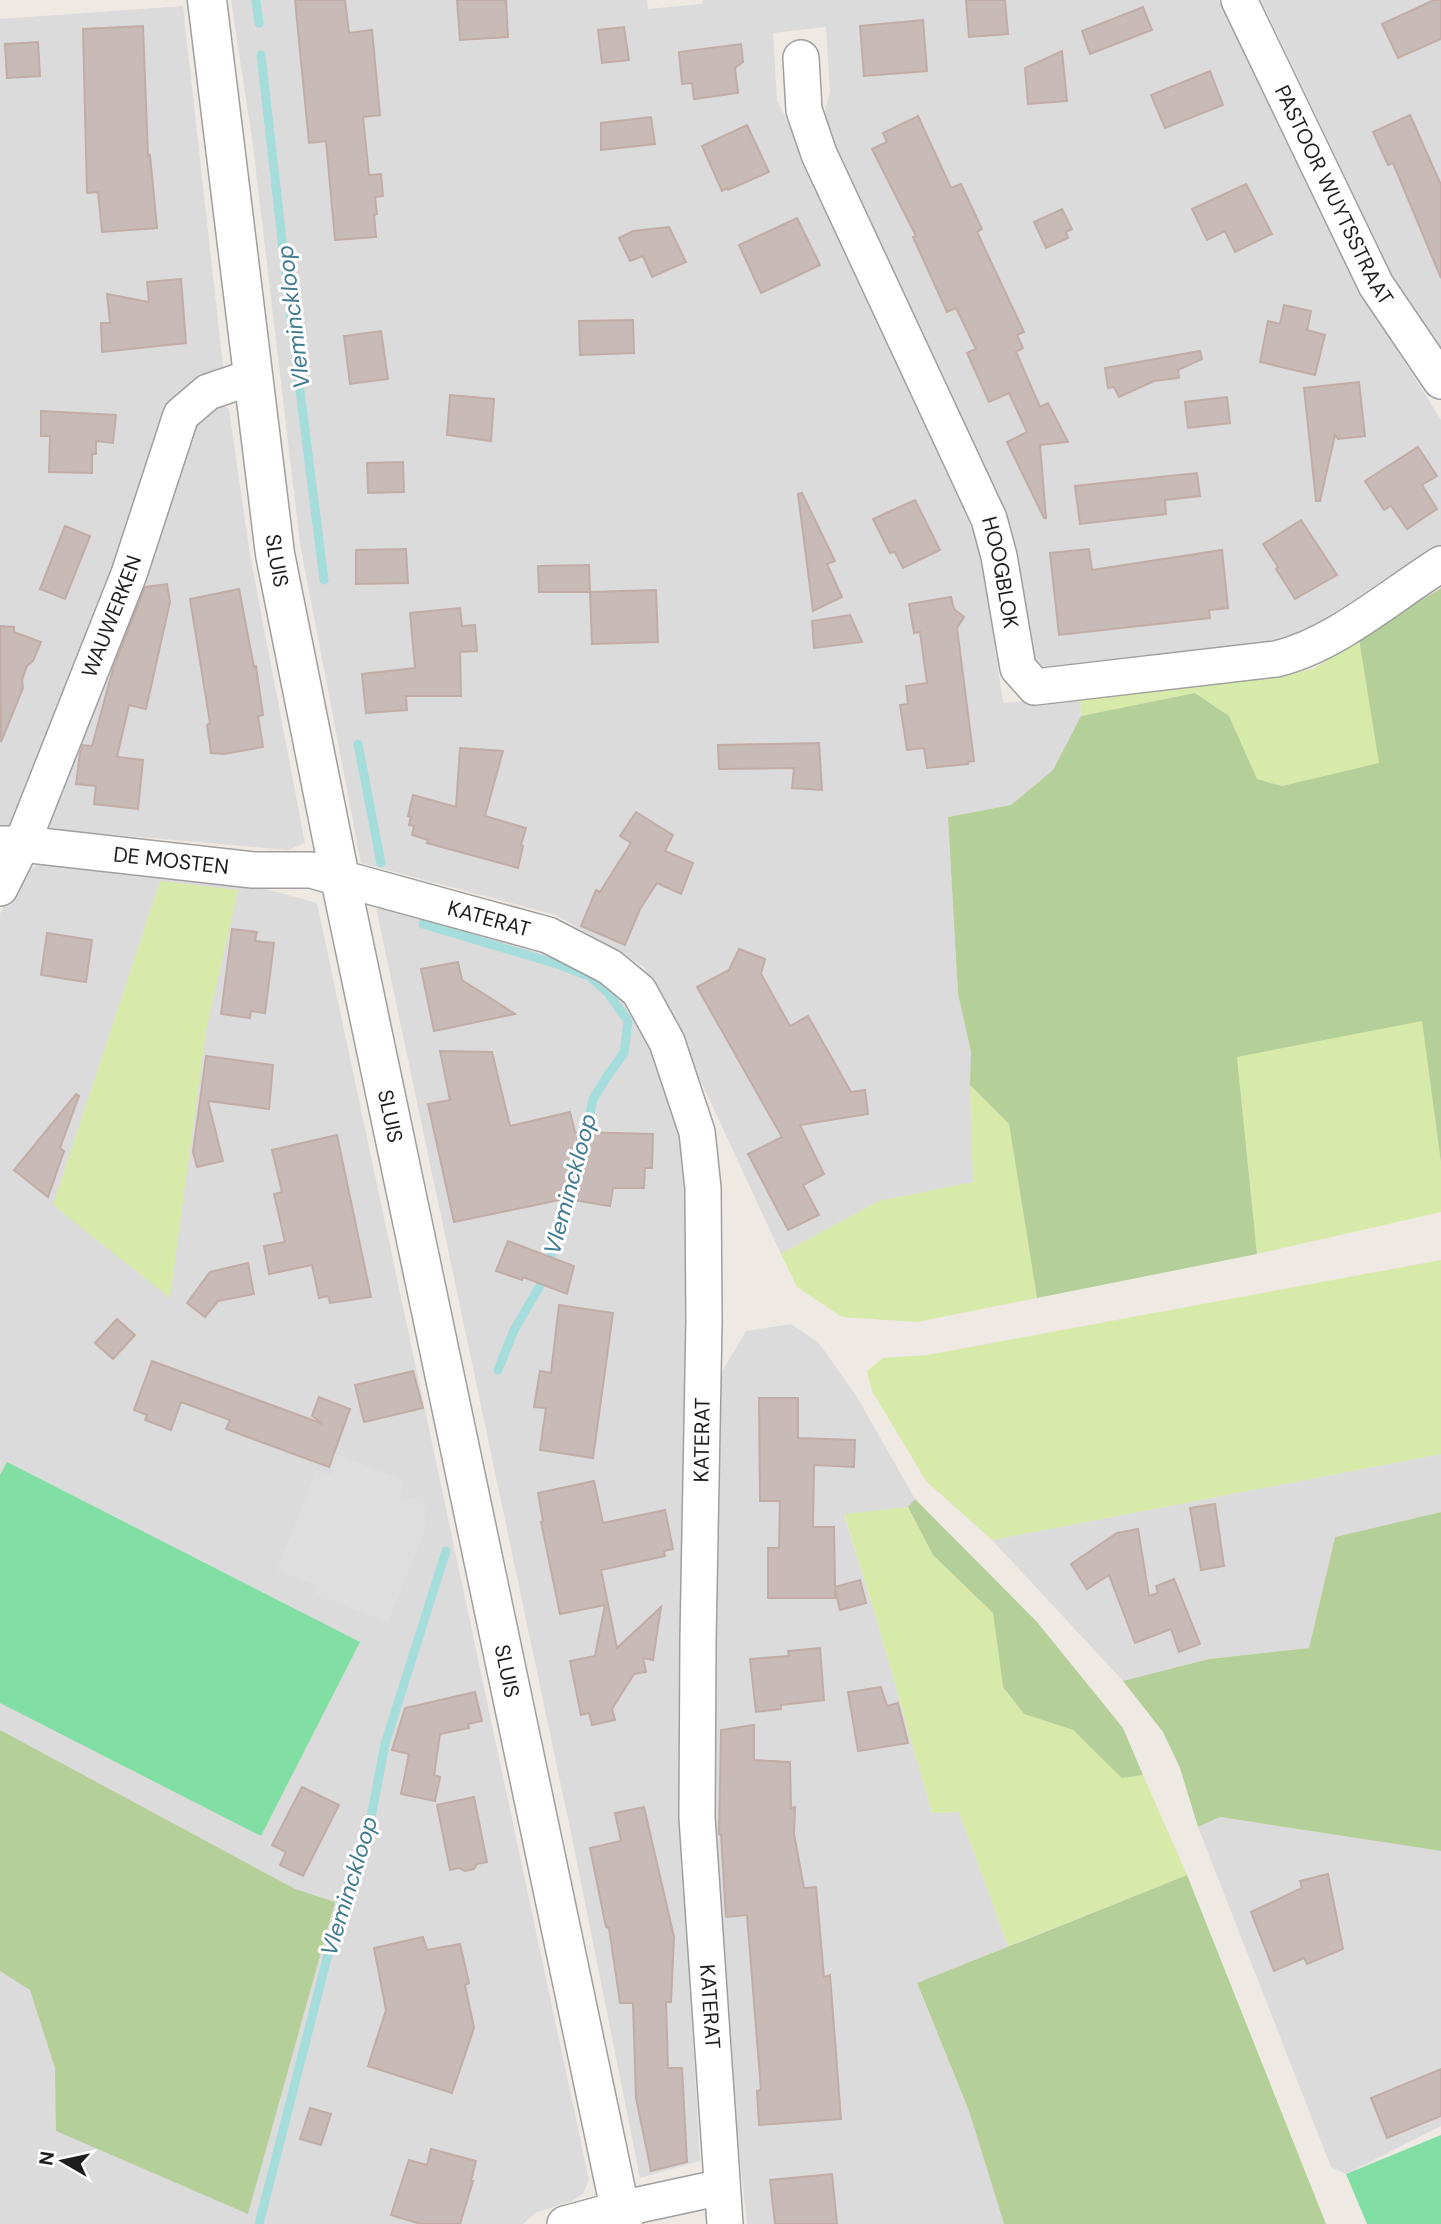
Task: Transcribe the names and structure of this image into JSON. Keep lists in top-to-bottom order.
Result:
{
  "streets": {
    "street": [
      "PASTOOR WUYTSSTRAAT",
      "SLUIS",
      "HOOGBLOK",
      "WAUWERKEN",
      "DE MOSTEN",
      "KATERAT"
    ]
  },
  "crossings": [
    ["SLUIS", "WAUWERKEN"],
    ["SLUIS", "DE MOSTEN"],
    ["SLUIS", "KATERAT"],
    ["WAUWERKEN", "DE MOSTEN"],
    ["DE MOSTEN", "KATERAT"]
  ],
  "water": ["Vleminckloop"],
  "north": "left"
}
